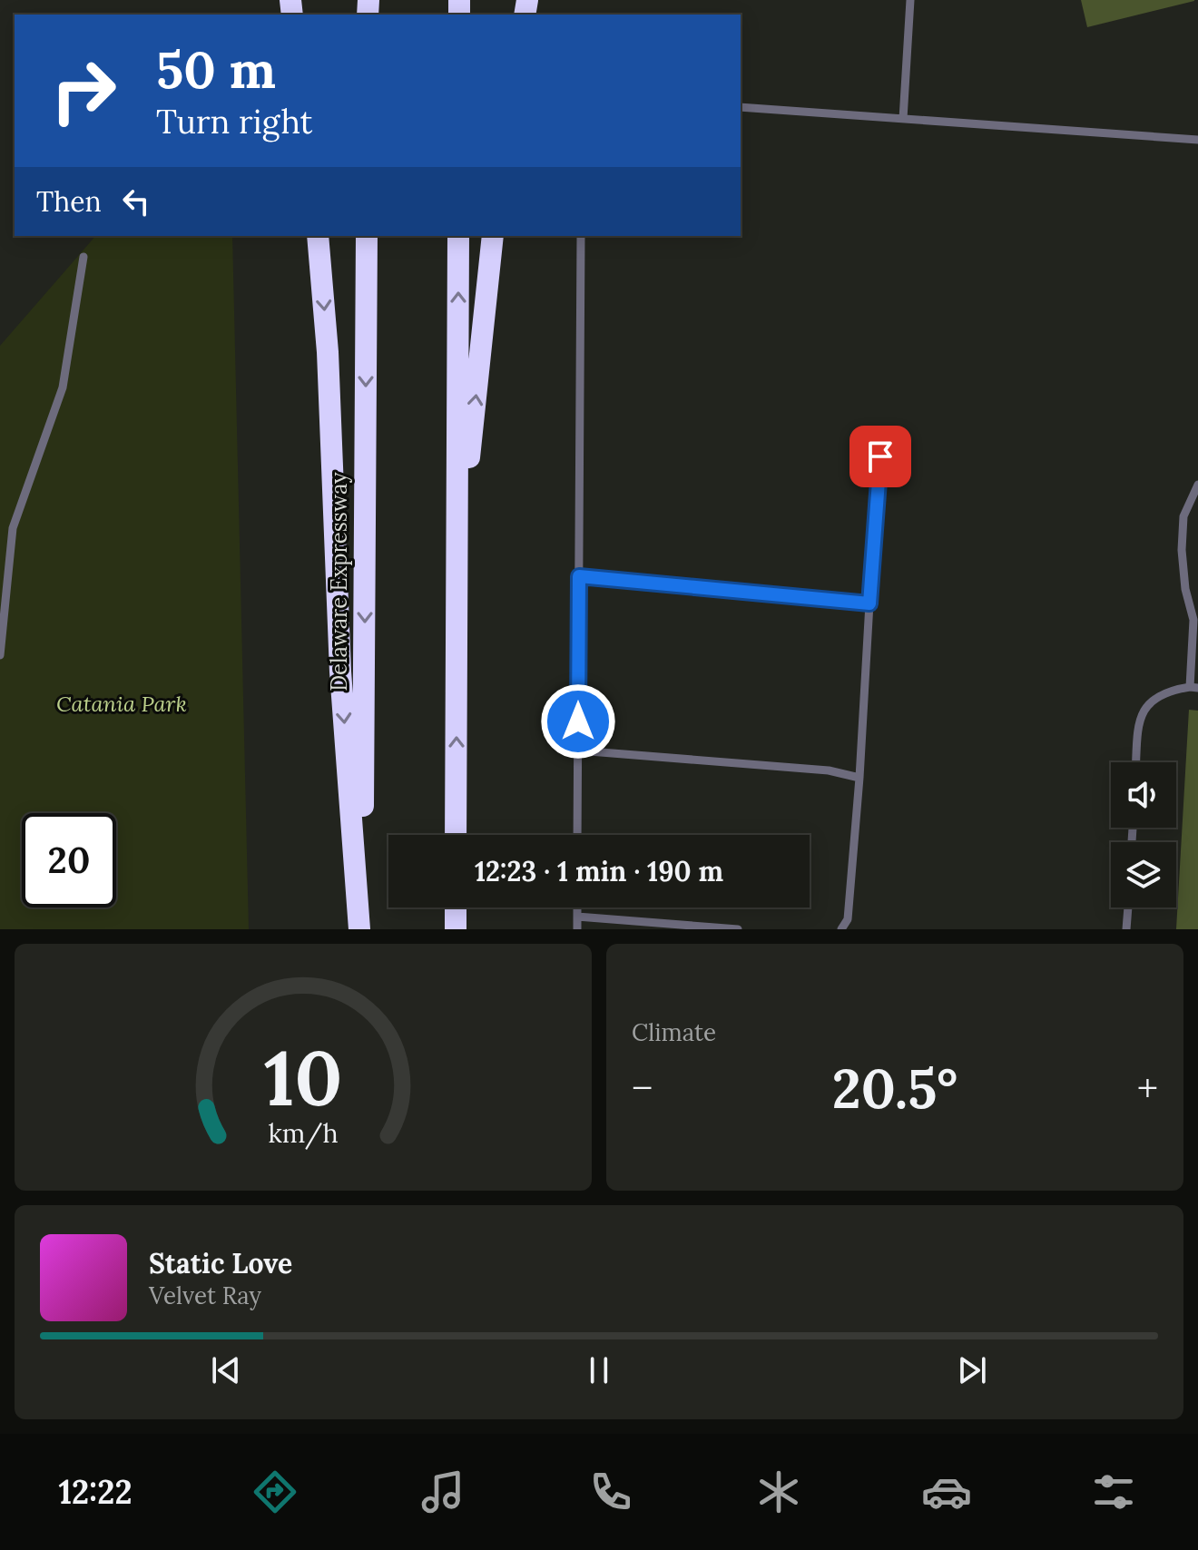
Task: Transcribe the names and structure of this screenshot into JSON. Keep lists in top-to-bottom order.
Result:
{
  "streets": {
    "highway": ["Delaware Expressway"]
  },
  "parks": ["Catania Park"],
  "page": {
    "turn": ["50 m", "Turn right"],
    "then": "Then",
    "limit": "20",
    "trip": "12:23 · 1 min · 190 m",
    "tile": "Climate",
    "heat": ["−", "20.5°", "+"],
    "song": ["Static Love", "Velvet Ray"],
    "tabs": "12:22",
    "gauge": ["10", "km/h"]
  }
}
